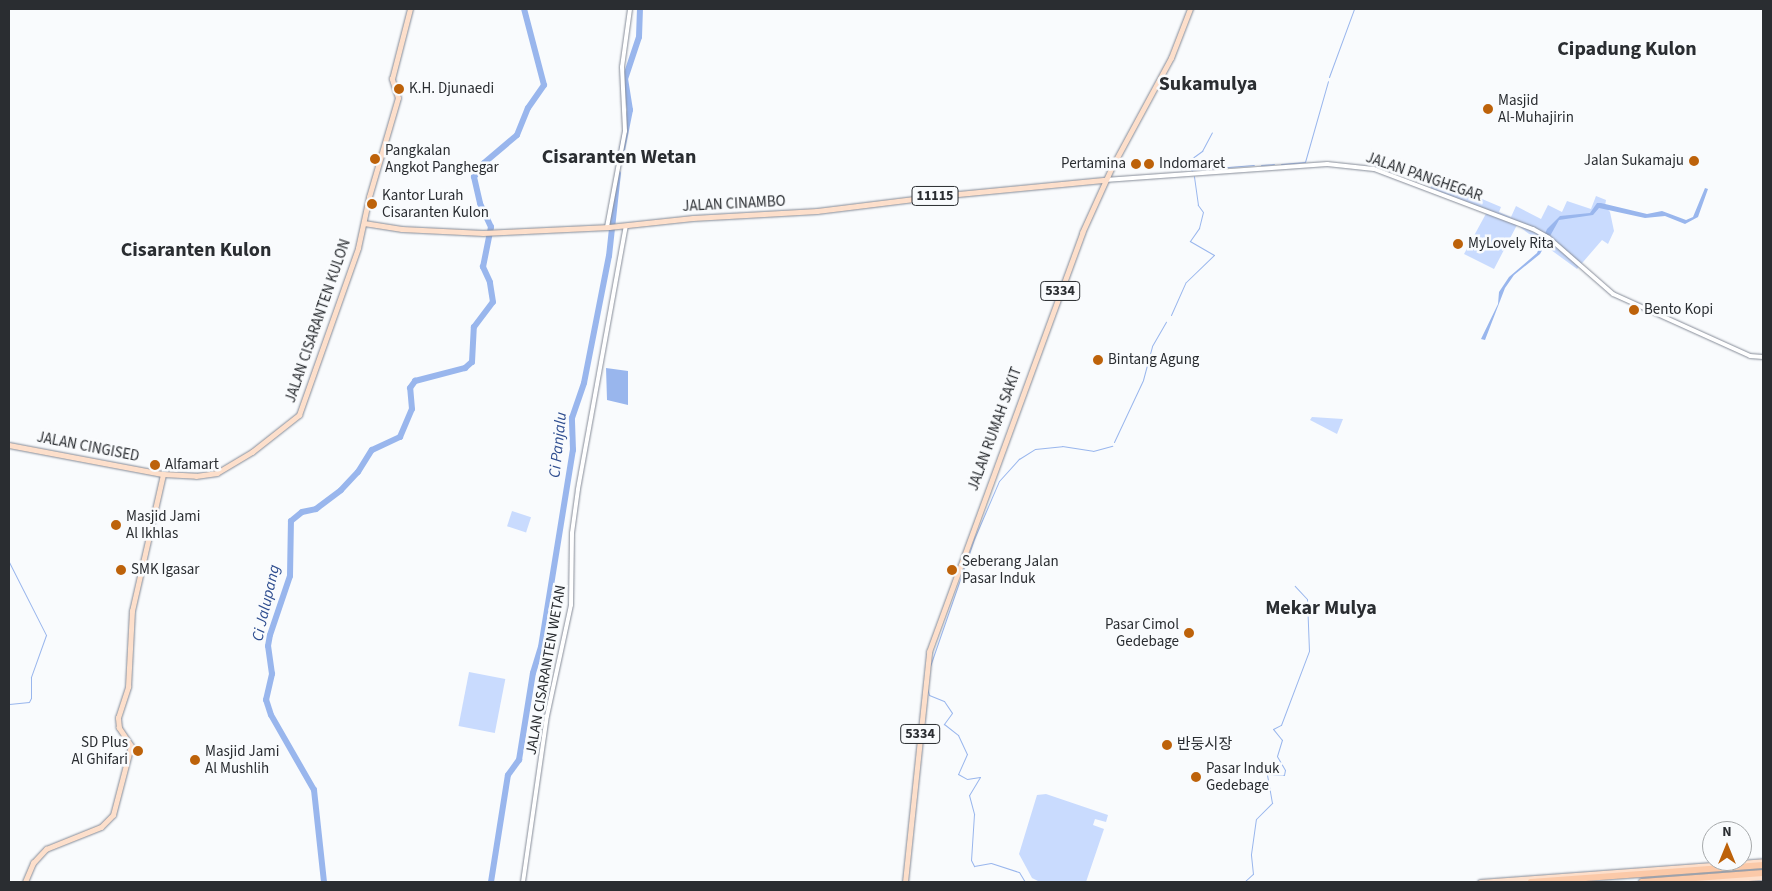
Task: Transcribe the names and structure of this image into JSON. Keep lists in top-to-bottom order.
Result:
{
  "streets": {
    "main road": [
      "11115",
      "JALAN CINAMBO",
      "5334",
      "JALAN CISARANTEN KULON",
      "JALAN RUMAH SAKIT",
      "JALAN CINGISED"
    ],
    "street": ["JALAN PANGHEGAR", "JALAN CISARANTEN WETAN"]
  },
  "crossings": [
    ["JALAN PANGHEGAR", "JALAN CINAMBO"],
    ["JALAN PANGHEGAR", "JALAN RUMAH SAKIT"],
    ["JALAN CINAMBO", "JALAN CISARANTEN KULON"],
    ["JALAN CINAMBO", "JALAN RUMAH SAKIT"],
    ["JALAN CINAMBO", "JALAN CISARANTEN WETAN"],
    ["JALAN CISARANTEN KULON", "JALAN CINGISED"]
  ],
  "districts": [
    "Cipadung Kulon",
    "Sukamulya",
    "Cisaranten Wetan",
    "Cisaranten Kulon",
    "Mekar Mulya"
  ],
  "water": ["Ci Panjalu", "Ci Jalupang"],
  "places": [
    "K.H. Djunaedi",
    "Masjid Al-Muhajirin",
    "Pangkalan Angkot Panghegar",
    "Jalan Sukamaju",
    "Pertamina",
    "Indomaret",
    "Kantor Lurah Cisaranten Kulon",
    "MyLovely Rita",
    "Bento Kopi",
    "Bintang Agung",
    "Alfamart",
    "Masjid Jami Al Ikhlas",
    "SMK Igasar",
    "Seberang Jalan Pasar Induk",
    "Pasar Cimol Gedebage",
    "반둥시장",
    "SD Plus Al Ghifari",
    "Masjid Jami Al Mushlih",
    "Pasar Induk Gedebage"
  ],
  "north": "top"
}
